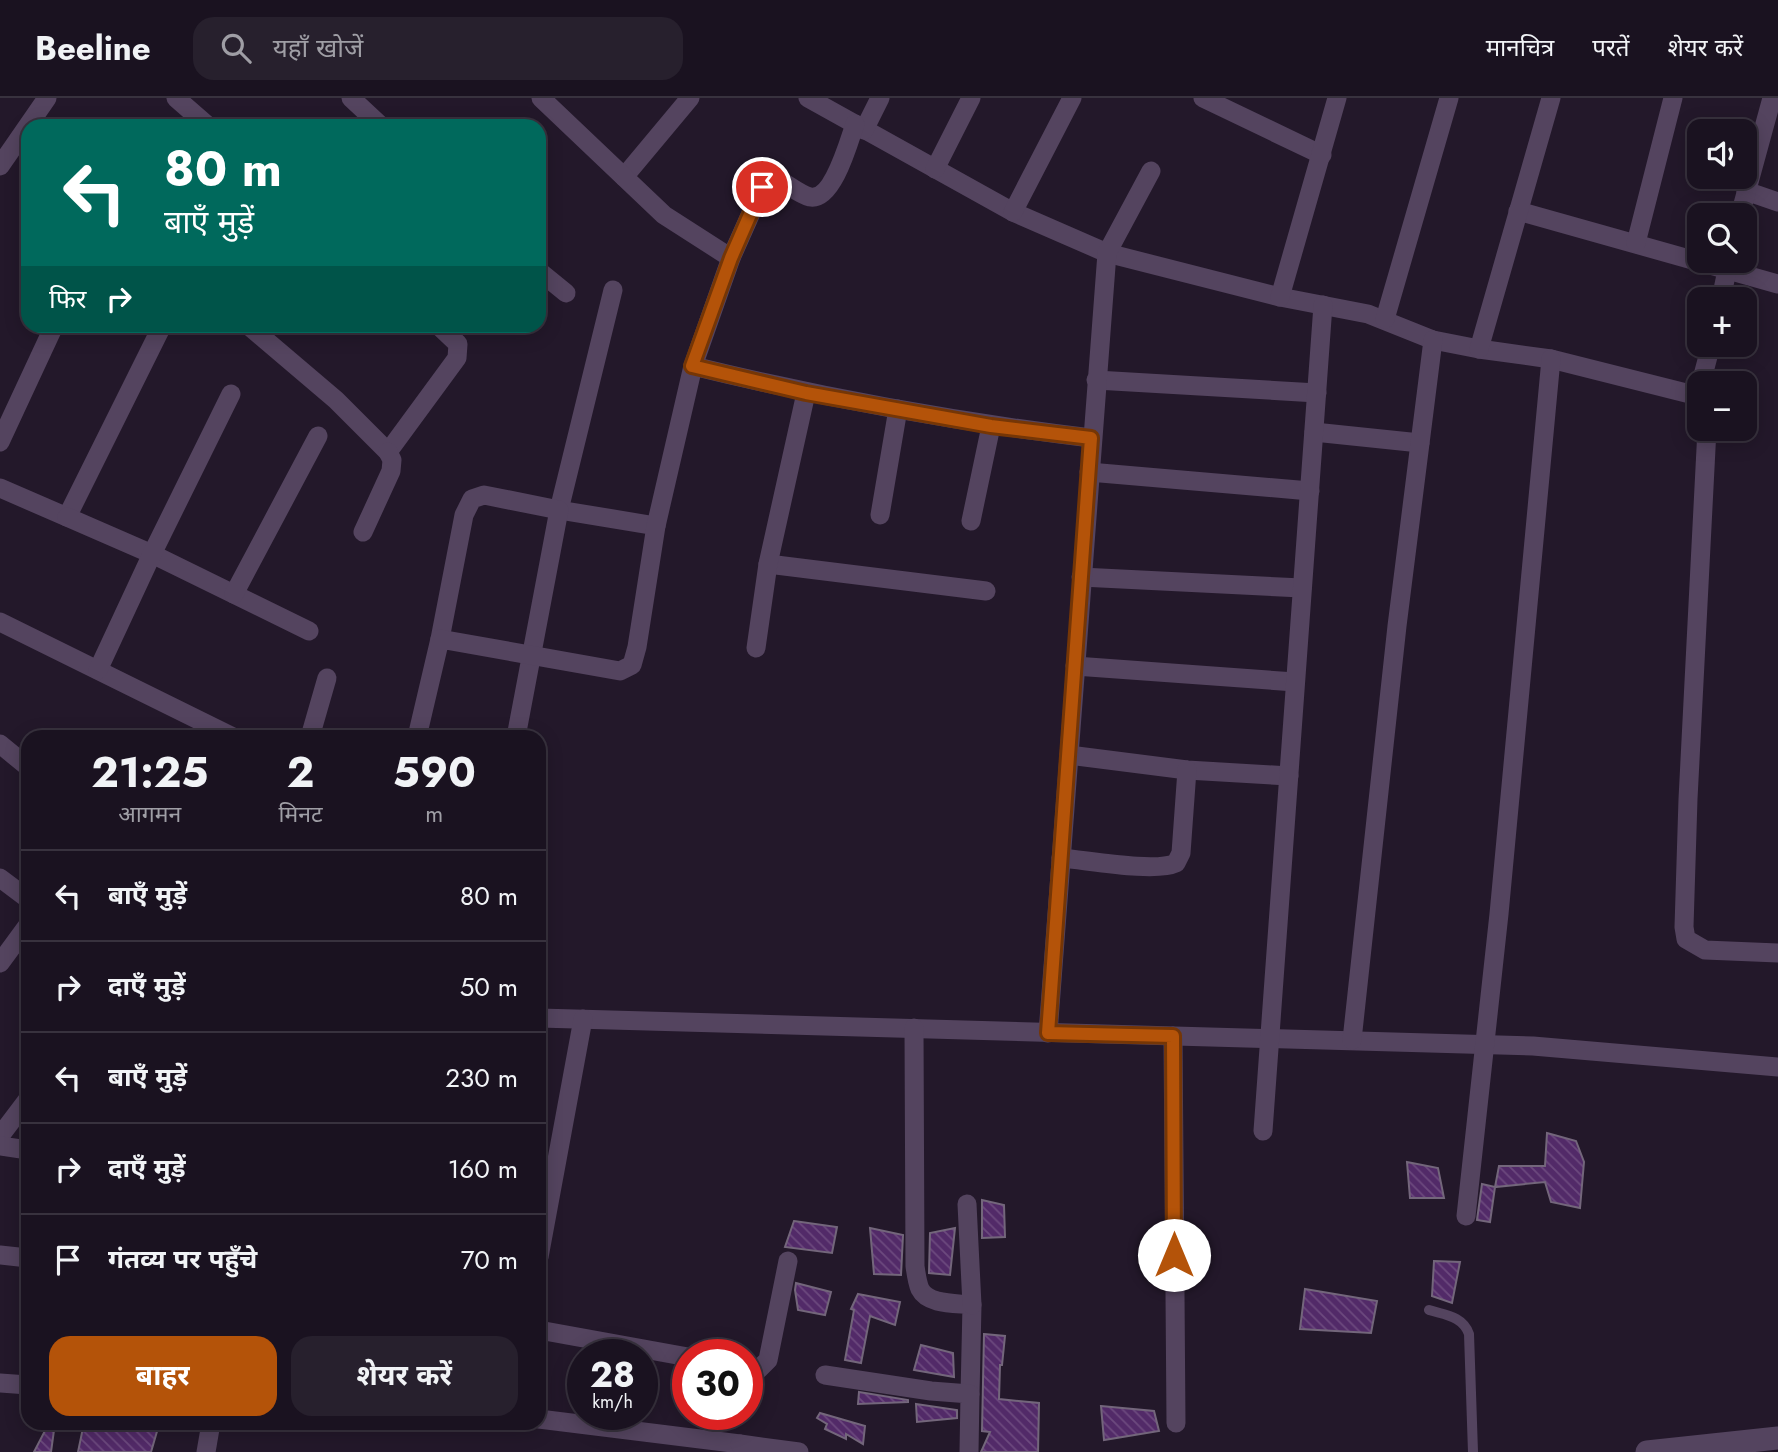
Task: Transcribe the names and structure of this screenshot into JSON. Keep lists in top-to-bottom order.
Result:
{
  "page": {
    "header": "Beeline",
    "search": "यहाँ खोजें",
    "nav": ["मानचित्र", "परतें", "शेयर करें"],
    "map_buttons": ["+", "−"],
    "turn": ["80 m", "बाएँ मुड़ें"],
    "then": "फिर",
    "eta": [
      "21:25",
      "आगमन",
      "2",
      "मिनट",
      "590",
      "m"
    ],
    "list": [
      {
        "name": "बाएँ मुड़ें",
        "value": "80 m"
      },
      {
        "name": "दाएँ मुड़ें",
        "value": "50 m"
      },
      {
        "name": "बाएँ मुड़ें",
        "value": "230 m"
      },
      {
        "name": "दाएँ मुड़ें",
        "value": "160 m"
      },
      {
        "name": "गंतव्य पर पहुँचे",
        "value": "70 m"
      }
    ],
    "buttons": ["बाहर", "शेयर करें"],
    "speed": "28 km/h",
    "limit": "30"
  }
}
